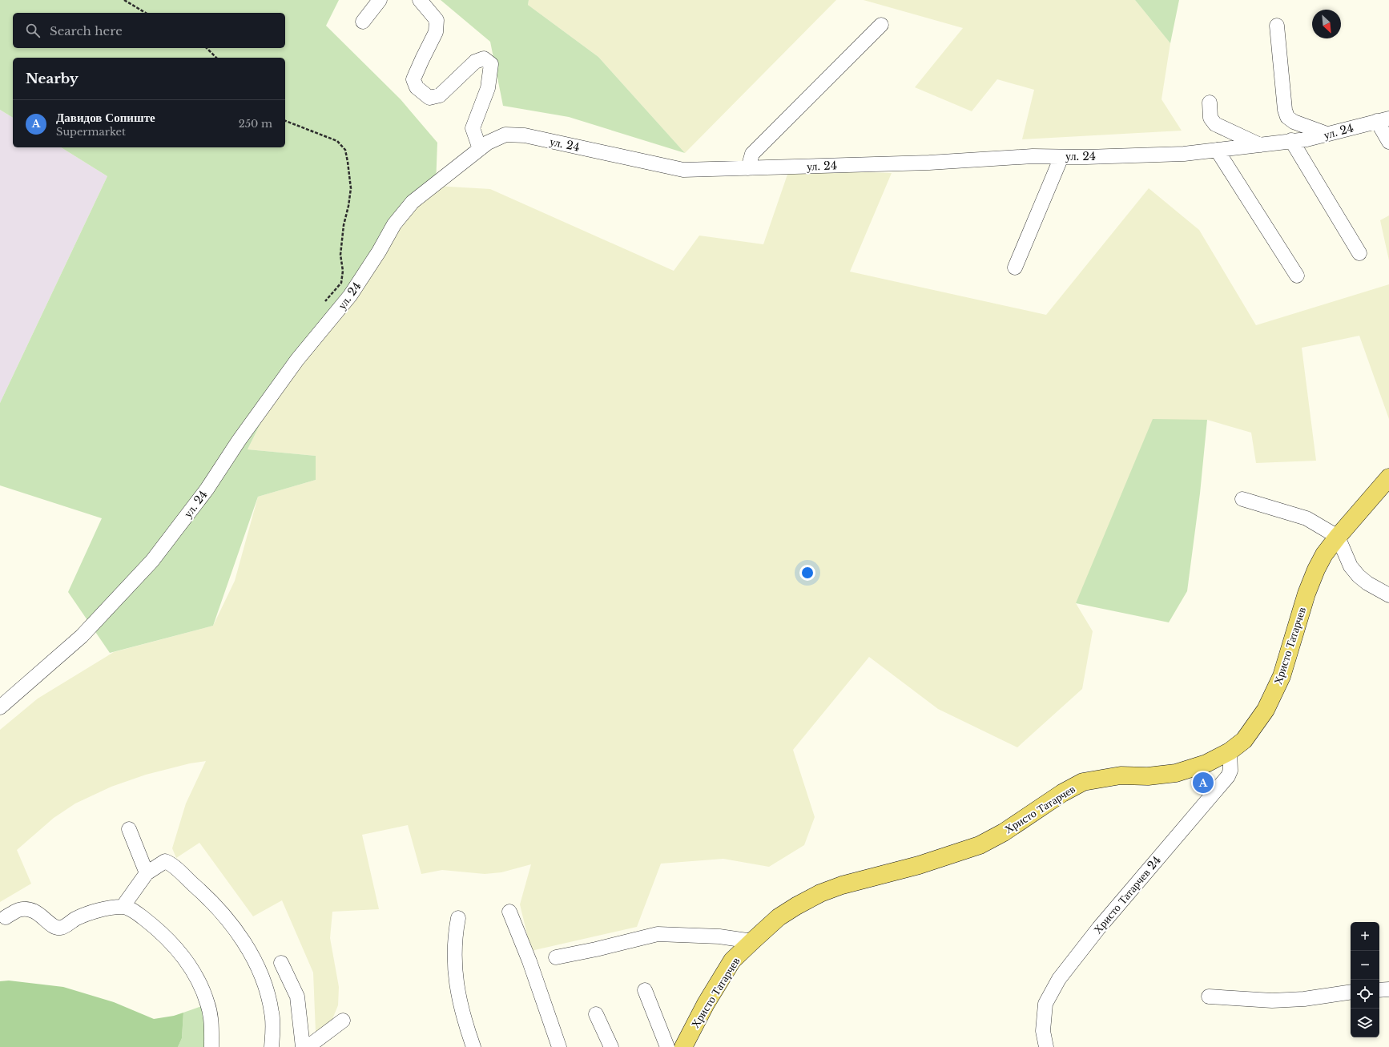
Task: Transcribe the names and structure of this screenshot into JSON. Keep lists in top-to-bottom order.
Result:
{
  "streets": {
    "main road": ["Христо Татарчев"],
    "street": ["ул. 24", "Христо Татарчев 24"]
  },
  "crossings": [
    ["Христо Татарчев", "Христо Татарчев 24"]
  ],
  "north": "bottom right",
  "page": {
    "search": "Search here",
    "heading": "Nearby",
    "list": [
      {
        "mark": "A",
        "name": "Давидов Сопиште",
        "note": "Supermarket",
        "value": "250 m"
      }
    ],
    "pins": "A",
    "map_buttons": ["+", "−"]
  }
}
